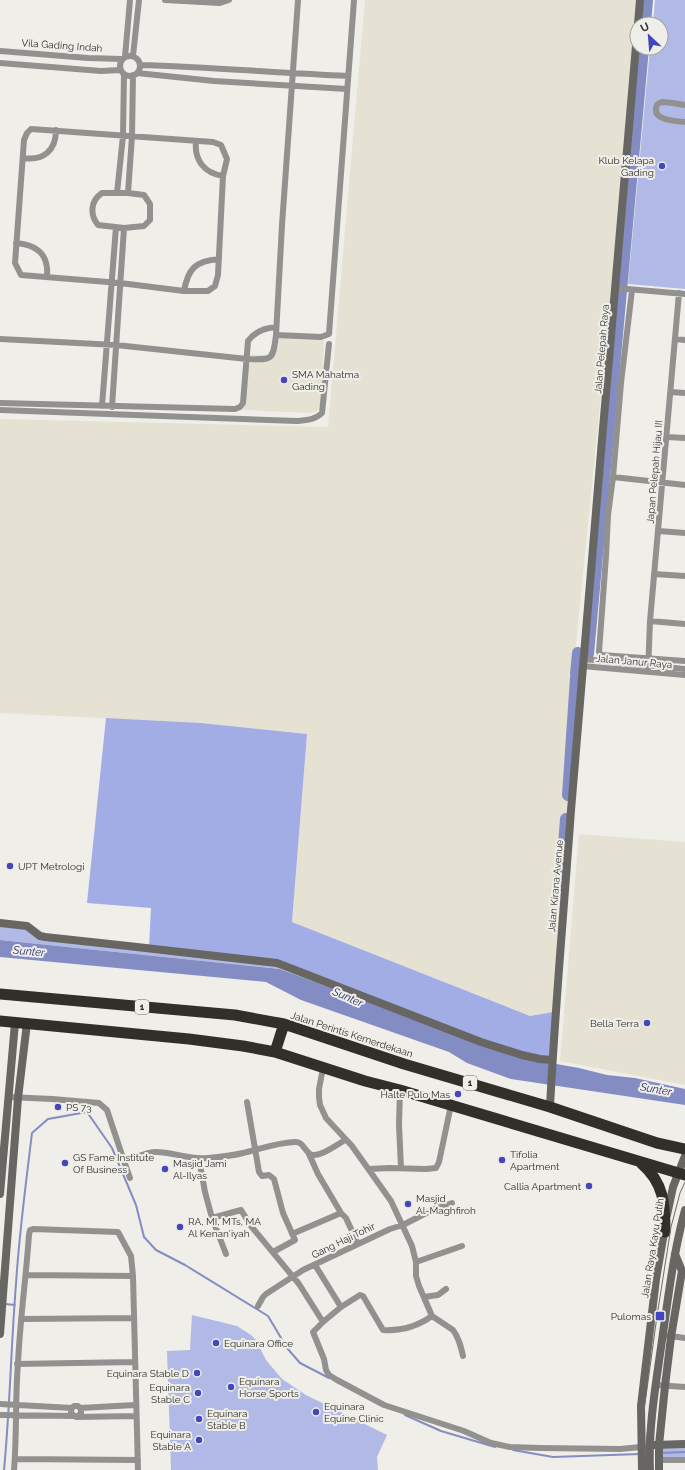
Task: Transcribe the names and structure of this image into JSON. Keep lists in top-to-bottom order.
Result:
{
  "streets": {
    "highway": ["1", "Jalan Perintis Kemerdekaan"],
    "street": [
      "Vila Gading Indah",
      "Jalan Pelepah Raya",
      "Japan Pelepah Hijau III",
      "Jalan Janur Raya",
      "Jalan Kirana Avenue",
      "Gang Haji Tohir",
      "Jalan Raya Kayu Putih"
    ]
  },
  "crossings": [
    ["Jalan Pelepah Raya", "Jalan Janur Raya"],
    ["Jalan Pelepah Raya", "Jalan Kirana Avenue"],
    ["Japan Pelepah Hijau III", "Jalan Janur Raya"],
    ["Jalan Janur Raya", "Jalan Kirana Avenue"],
    ["Jalan Kirana Avenue", "Jalan Perintis Kemerdekaan"]
  ],
  "water": ["Sunter"],
  "places": {
    "other": [
      "Klub Kelapa Gading",
      "SMA Mahatma Gading",
      "UPT Metrologi",
      "Bella Terra",
      "Halte Pulo Mas",
      "PS 73",
      "Tifolia Apartment",
      "GS Fame Institute Of Business",
      "Masjid Jami Al-Ilyas",
      "Callia Apartment",
      "Masjid Al-Maghfiroh",
      "RA, MI, MTs, MA Al Kenan'iyah",
      "Equinara Office",
      "Equinara Stable D",
      "Equinara Horse Sports",
      "Equinara Stable C",
      "Equinara Equine Clinic",
      "Equinara Stable B",
      "Equinara Stable A"
    ],
    "transit": ["Pulomas"]
  },
  "north": "top left"
}
